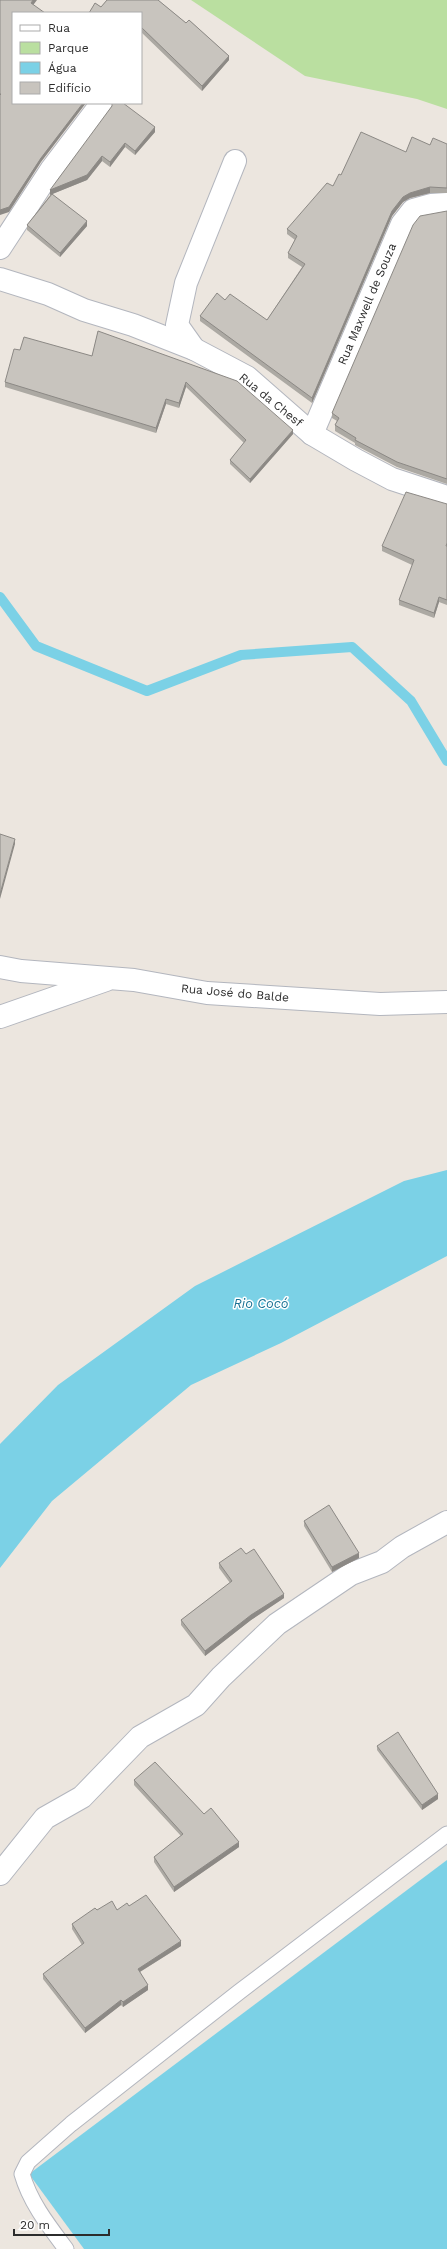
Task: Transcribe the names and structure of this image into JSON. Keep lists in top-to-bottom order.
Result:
{
  "streets": {
    "street": ["Rua Maxwell de Souza", "Rua da Chesf", "Rua José do Balde"]
  },
  "crossings": [
    ["Rua Maxwell de Souza", "Rua da Chesf"]
  ],
  "water": ["Rio Cocó"],
  "legend": [
    "Rua",
    "Parque",
    "Água",
    "Edifício"
  ],
  "scale_bar": "20 m"
}
